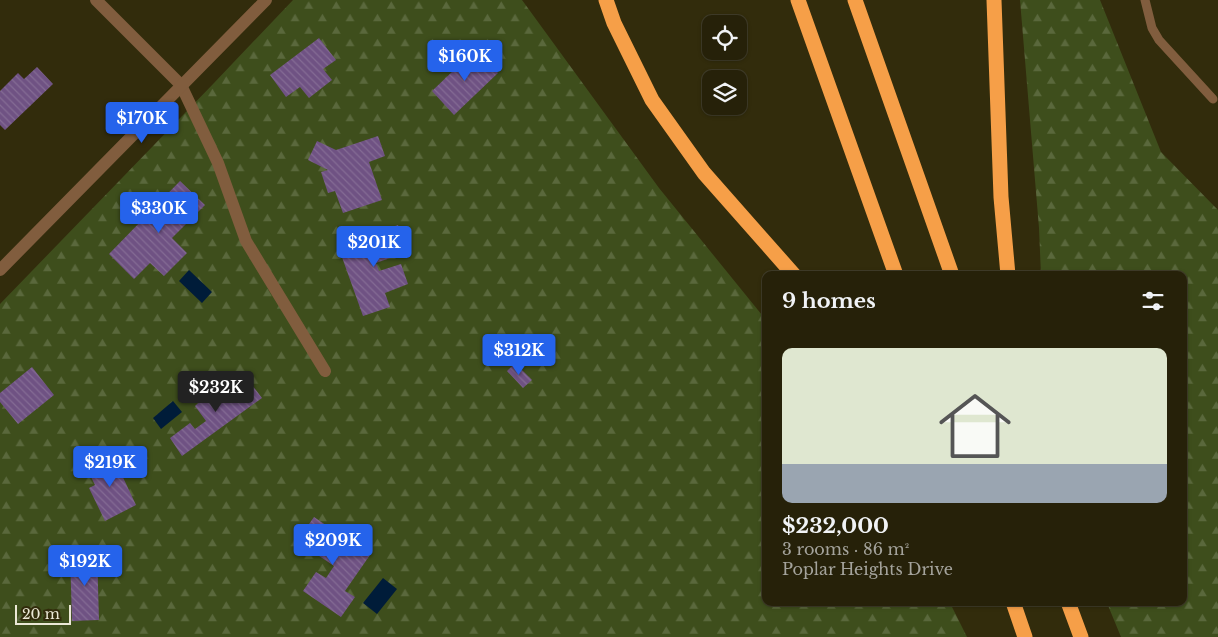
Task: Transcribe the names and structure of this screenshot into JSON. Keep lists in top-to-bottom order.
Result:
{
  "scale_bar": "20 m",
  "page": {
    "price": [
      "$160K",
      "$170K",
      "$330K",
      "$201K",
      "$312K",
      "$232K",
      "$219K",
      "$209K",
      "$192K"
    ],
    "heading": "9 homes",
    "list": [
      {
        "name": "$232,000",
        "note": "3 rooms · 86 m² · Poplar Heights Drive"
      }
    ],
    "scale": "20 m"
  }
}
